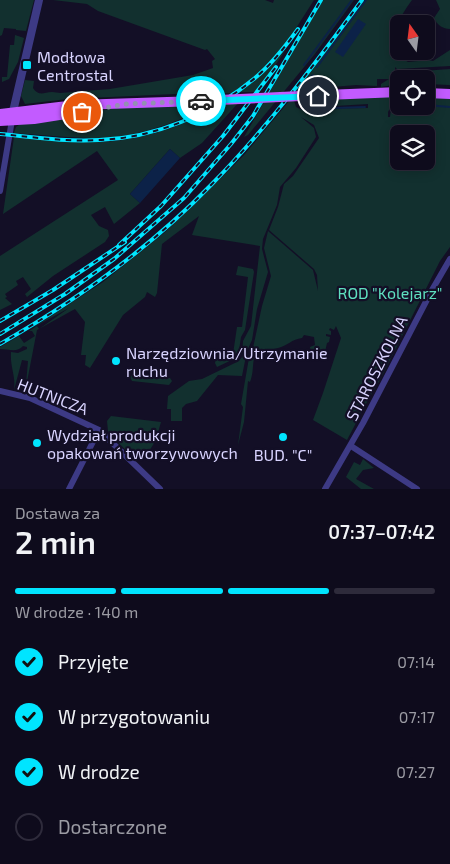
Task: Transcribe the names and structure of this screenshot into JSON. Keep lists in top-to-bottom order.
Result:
{
  "streets": {
    "street": ["STAROSZKOLNA", "HUTNICZA"]
  },
  "parks": ["ROD \"Kolejarz\""],
  "places": {
    "transit": ["Modłowa Centrostal"],
    "other": ["Narzędziownia/Utrzymanie ruchu", "BUD. \"C\"", "Wydział produkcji opakowań tworzywowych"]
  },
  "north": "top",
  "page": {
    "heading": ["2 min", "Dostawa za", "07:37–07:42"],
    "bar": "W drodze · 140 m",
    "list": [
      ["Przyjęte", "07:14"],
      ["W przygotowaniu", "07:17"],
      ["W drodze", "07:27"],
      "Dostarczone"
    ]
  }
}
